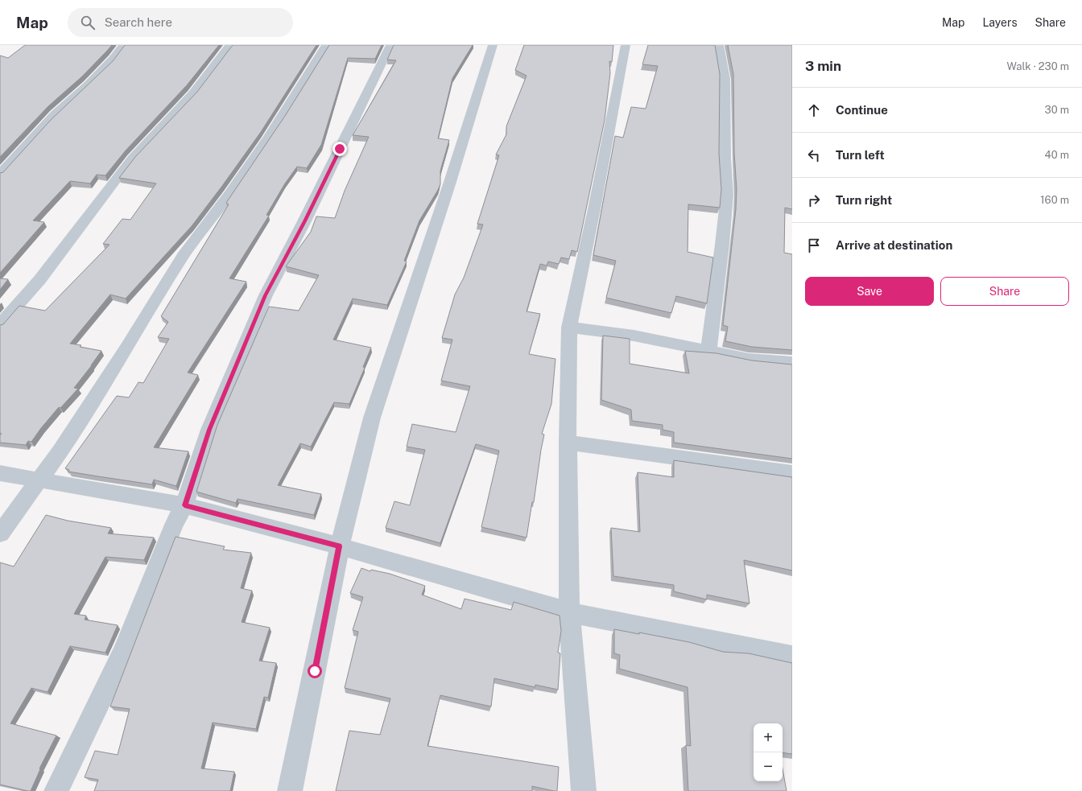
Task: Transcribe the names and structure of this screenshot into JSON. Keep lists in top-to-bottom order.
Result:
{
  "page": {
    "header": "Map",
    "search": "Search here",
    "nav": ["Map", "Layers", "Share"],
    "heading": ["3 min", "Walk · 230 m"],
    "list": [
      ["Continue", "30 m"],
      ["Turn left", "40 m"],
      ["Turn right", "160 m"],
      "Arrive at destination"
    ],
    "buttons": ["Save", "Share"],
    "map_buttons": ["+", "−"]
  }
}
